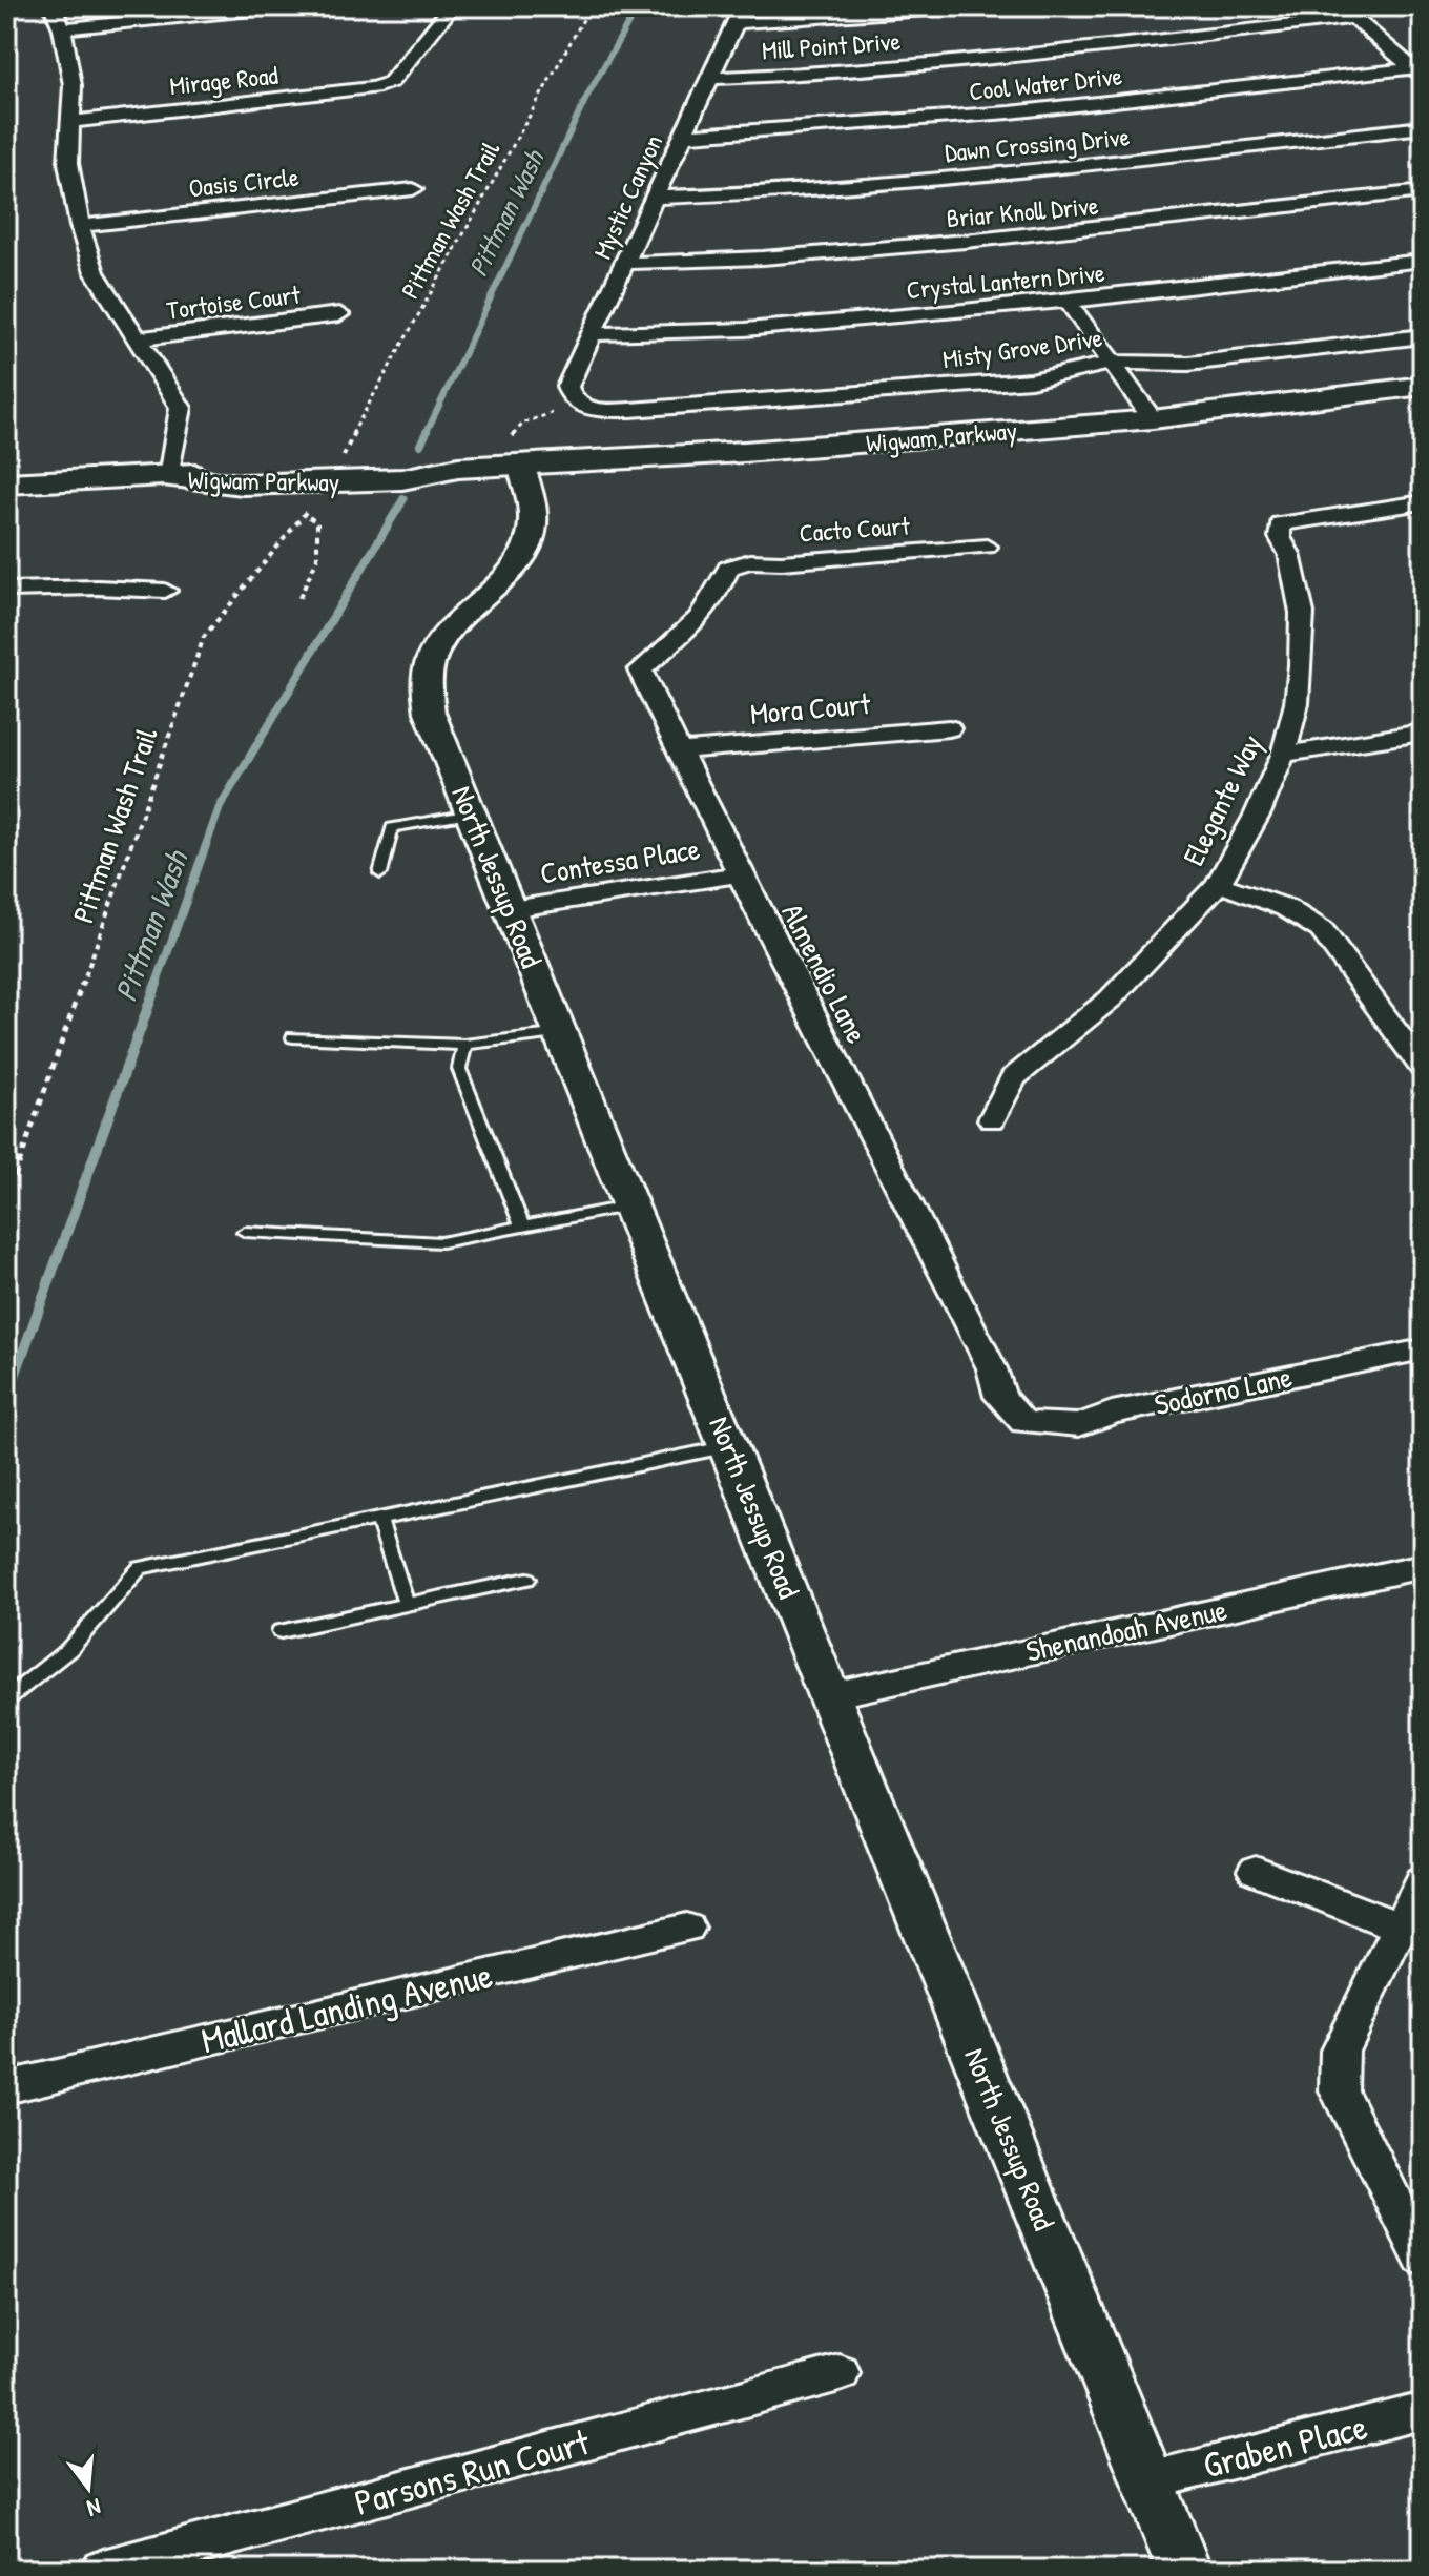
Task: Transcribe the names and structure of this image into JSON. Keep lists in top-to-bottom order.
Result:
{
  "streets": {
    "main road": ["Wigwam Parkway"],
    "street": [
      "Mill Point Drive",
      "Mirage Road",
      "Cool Water Drive",
      "Dawn Crossing Drive",
      "Oasis Circle",
      "Mystic Canyon",
      "Briar Knoll Drive",
      "Crystal Lantern Drive",
      "Tortoise Court",
      "Misty Grove Drive",
      "Cacto Court",
      "Mora Court",
      "Elegante Way",
      "Contessa Place",
      "North Jessup Road",
      "Almendio Lane",
      "Sodorno Lane",
      "Shenandoah Avenue",
      "Mallard Landing Avenue",
      "Graben Place",
      "Parsons Run Court"
    ],
    "path": ["Pittman Wash Trail"]
  },
  "crossings": [
    ["Mill Point Drive", "Mystic Canyon"],
    ["Cool Water Drive", "Mystic Canyon"],
    ["Dawn Crossing Drive", "Mystic Canyon"],
    ["Mystic Canyon", "Briar Knoll Drive"],
    ["Mystic Canyon", "Crystal Lantern Drive"],
    ["Mystic Canyon", "Misty Grove Drive"],
    ["Wigwam Parkway", "North Jessup Road"],
    ["Cacto Court", "Almendio Lane"],
    ["Mora Court", "Almendio Lane"],
    ["Contessa Place", "North Jessup Road"],
    ["Contessa Place", "Almendio Lane"],
    ["North Jessup Road", "Shenandoah Avenue"],
    ["North Jessup Road", "Graben Place"],
    ["Almendio Lane", "Sodorno Lane"]
  ],
  "water": ["Pittman Wash"],
  "north": "bottom"
}
